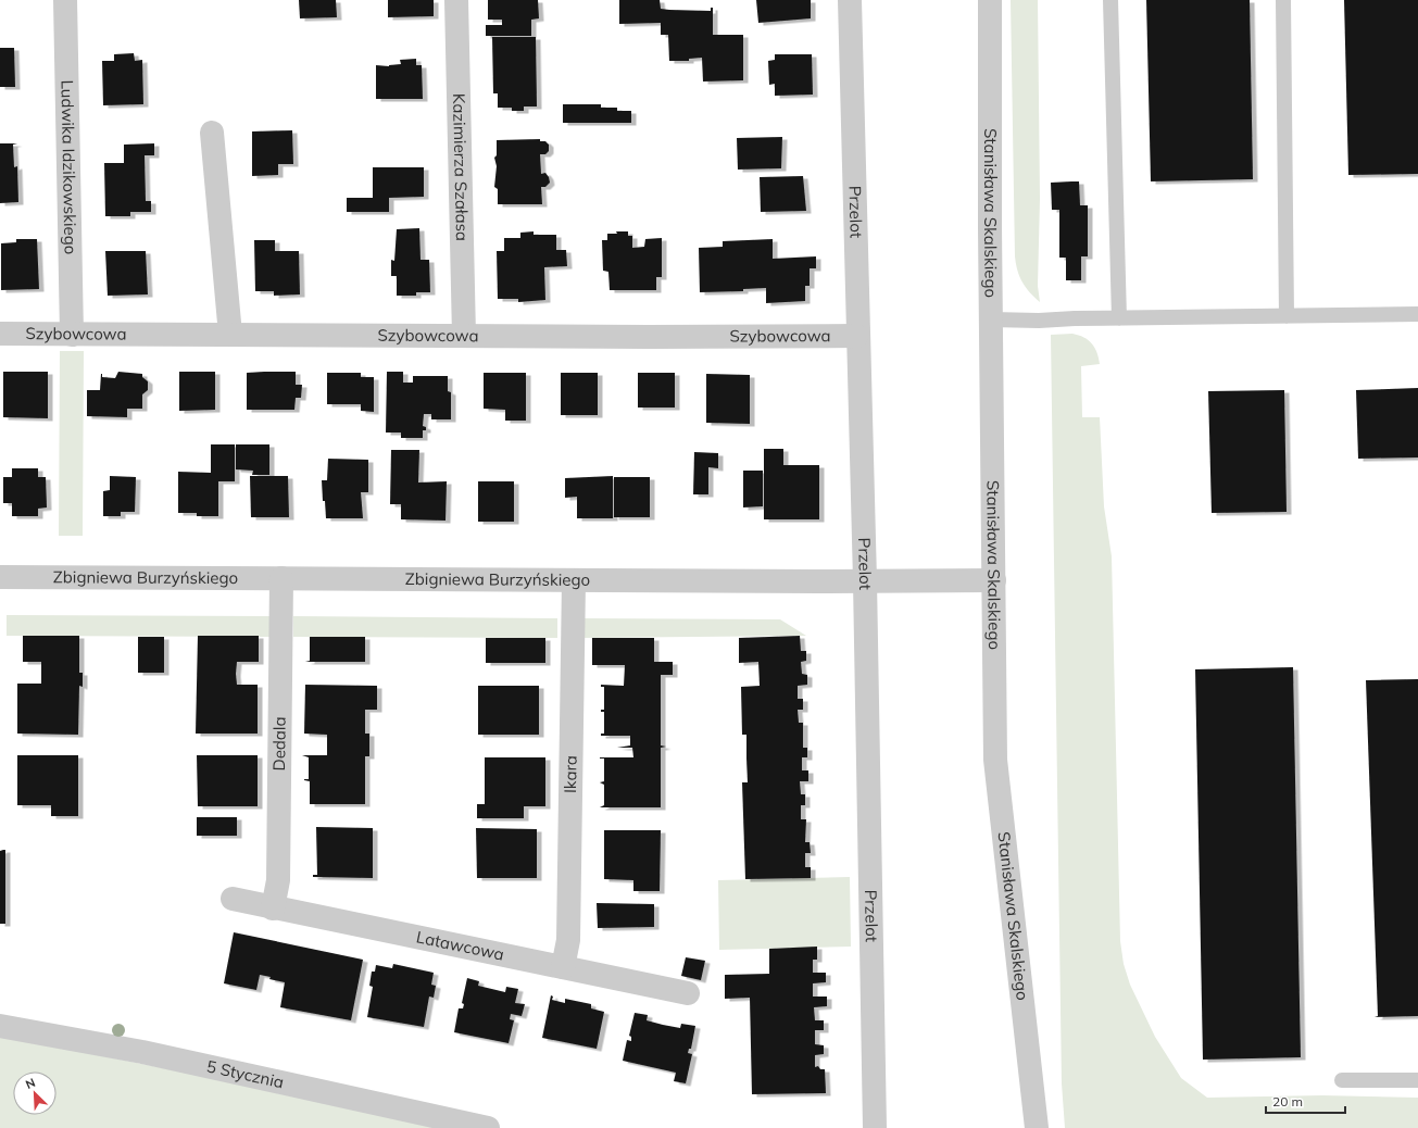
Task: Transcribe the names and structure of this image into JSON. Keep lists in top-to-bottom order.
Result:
{
  "streets": {
    "street": [
      "Ludwika Idzikowskiego",
      "Kazimierza Szałasa",
      "Przelot",
      "Stanisława Skalskiego",
      "Szybowcowa",
      "Zbigniewa Burzyńskiego",
      "Dedala",
      "Ikara",
      "Latawcowa",
      "5 Stycznia"
    ]
  },
  "crossings": [
    ["Ludwika Idzikowskiego", "Szybowcowa"],
    ["Kazimierza Szałasa", "Szybowcowa"],
    ["Przelot", "Szybowcowa"],
    ["Przelot", "Zbigniewa Burzyńskiego"],
    ["Stanisława Skalskiego", "Zbigniewa Burzyńskiego"],
    ["Zbigniewa Burzyńskiego", "Dedala"],
    ["Zbigniewa Burzyńskiego", "Ikara"],
    ["Dedala", "Latawcowa"],
    ["Ikara", "Latawcowa"]
  ],
  "scale_bar": "20 m",
  "north": "top left"
}
